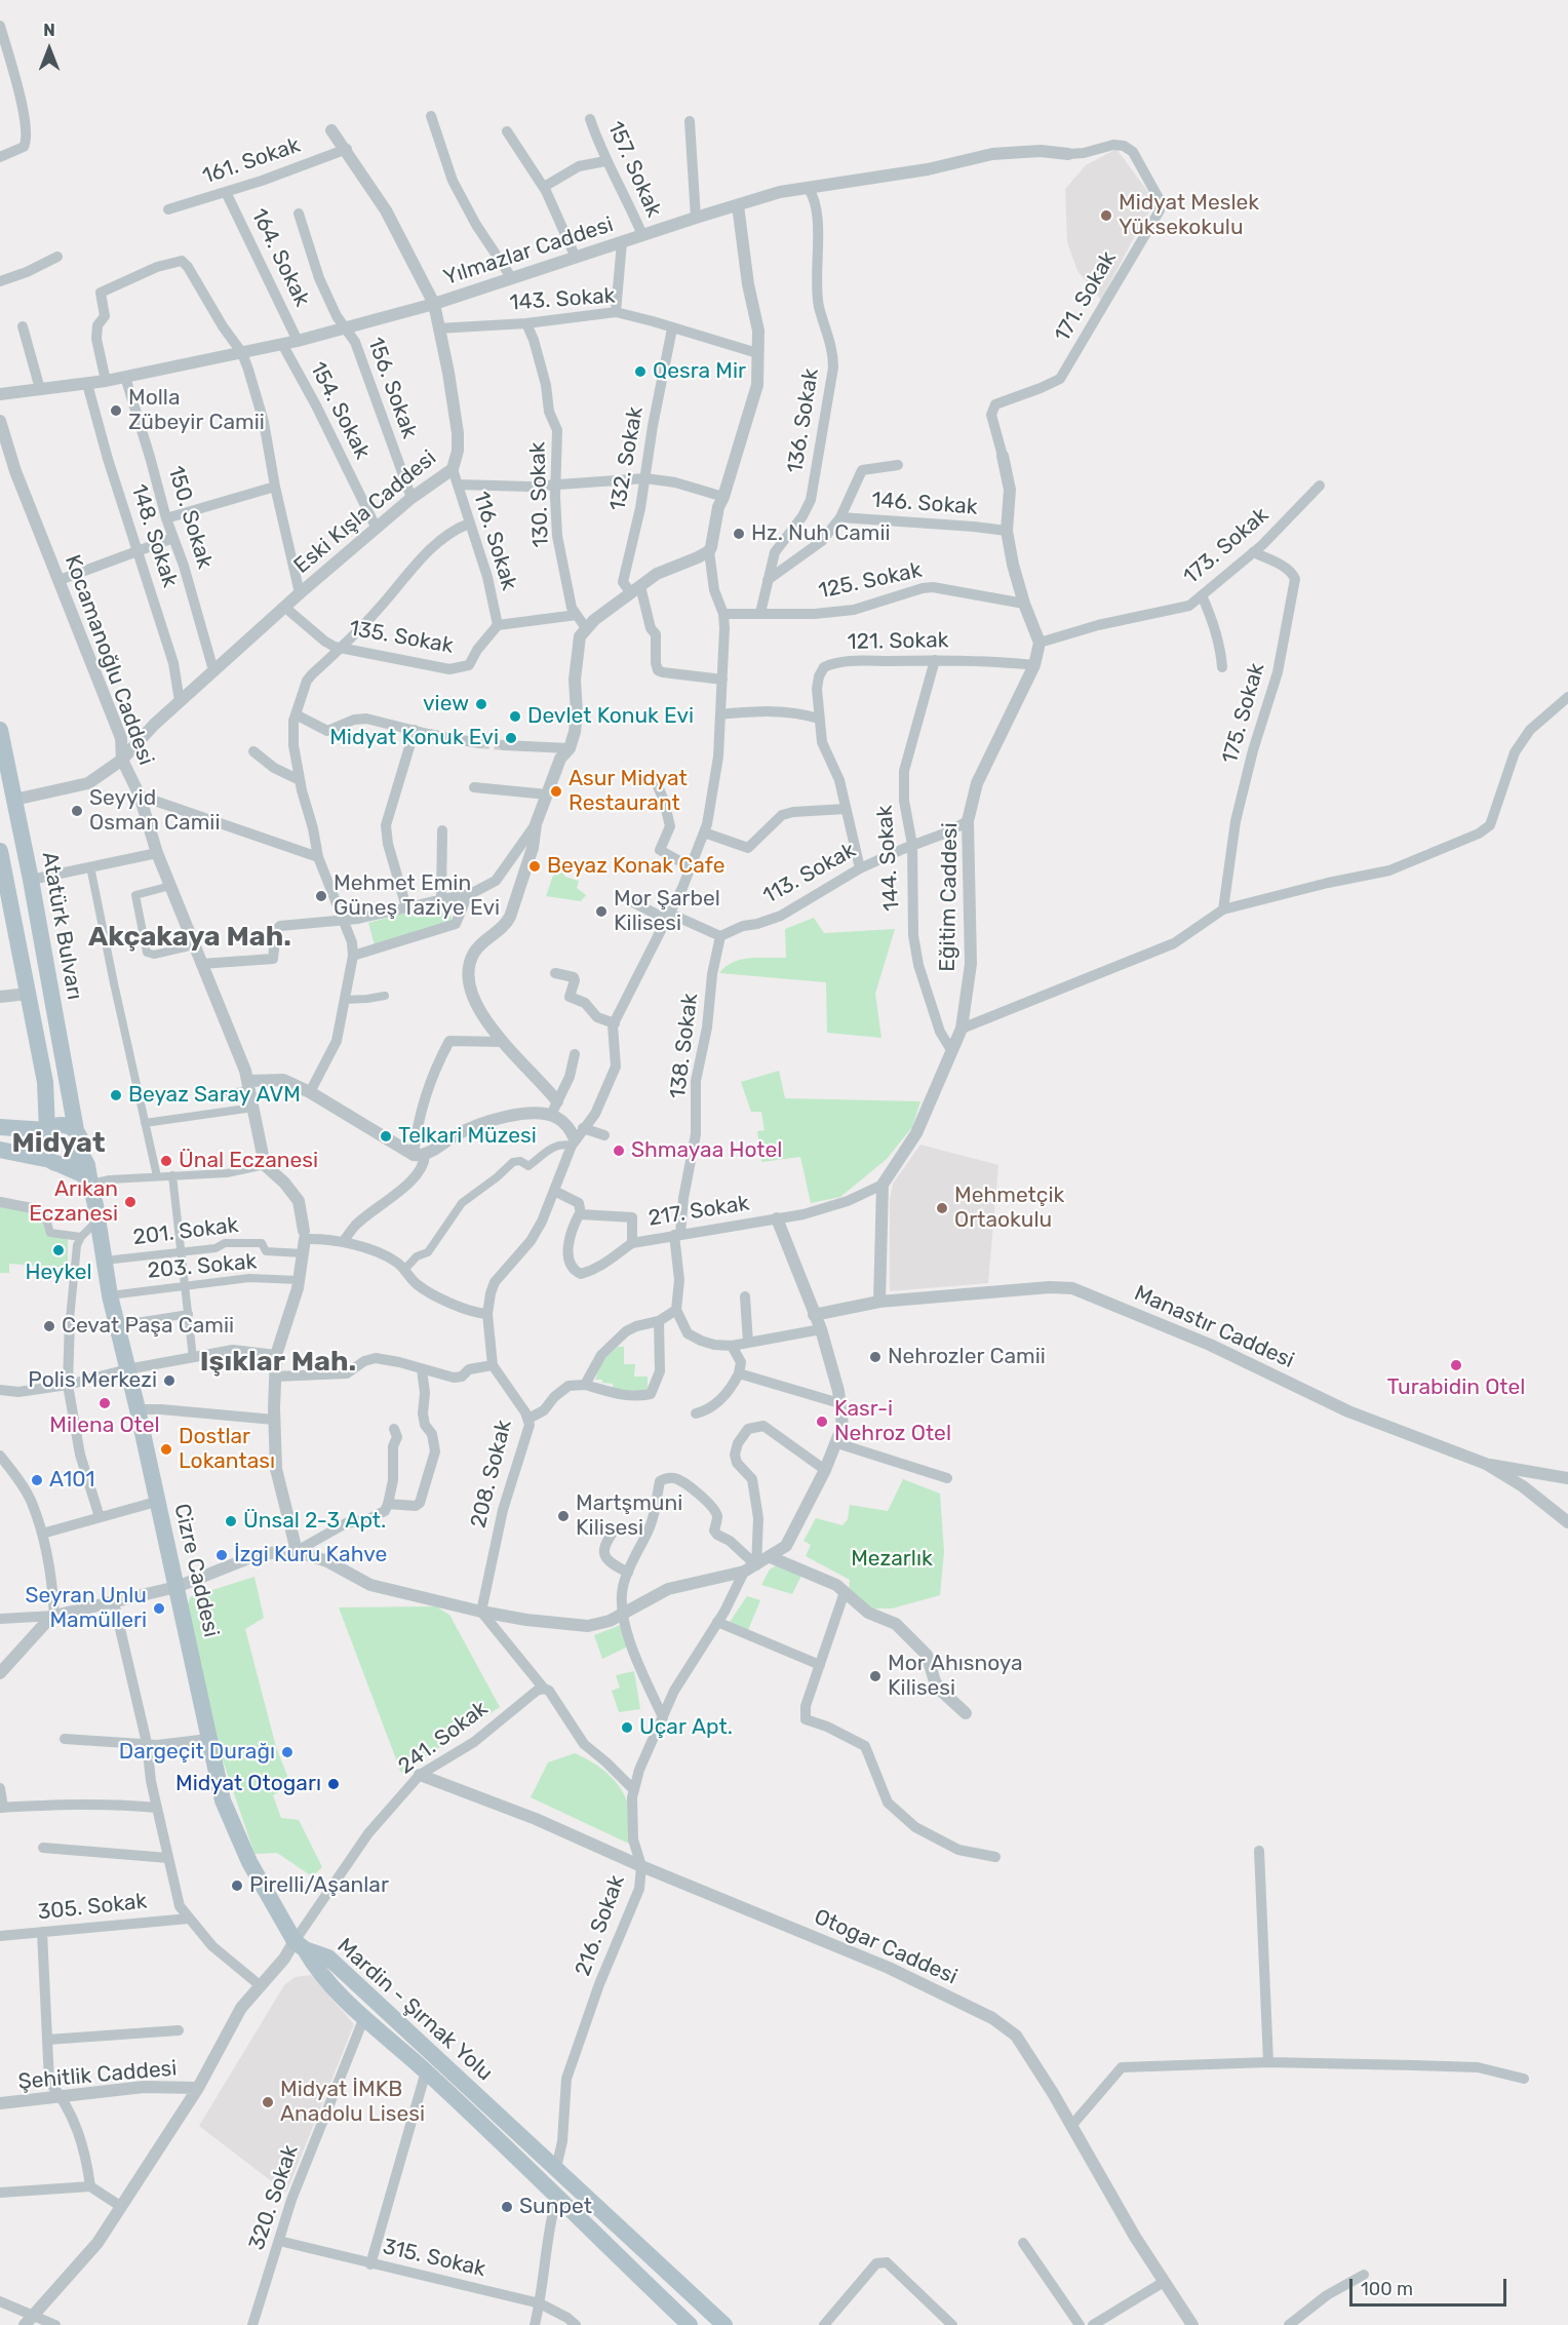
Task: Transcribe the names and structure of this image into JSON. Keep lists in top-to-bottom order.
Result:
{
  "streets": {
    "main road": ["Atatürk Bulvarı", "Cizre Caddesi", "Mardin - Şırnak Yolu"],
    "street": [
      "161. Sokak",
      "157. Sokak",
      "Yılmazlar Caddesi",
      "164. Sokak",
      "171. Sokak",
      "143. Sokak",
      "156. Sokak",
      "154. Sokak",
      "136. Sokak",
      "132. Sokak",
      "130. Sokak",
      "146. Sokak",
      "Eski Kışla Caddesi",
      "150. Sokak",
      "148. Sokak",
      "116. Sokak",
      "173. Sokak",
      "125. Sokak",
      "135. Sokak",
      "121. Sokak",
      "Kocamanoğlu Caddesi",
      "175. Sokak",
      "144. Sokak",
      "113. Sokak",
      "Eğitim Caddesi",
      "138. Sokak",
      "217. Sokak",
      "201. Sokak",
      "203. Sokak",
      "Manastır Caddesi",
      "208. Sokak",
      "241. Sokak",
      "305. Sokak",
      "216. Sokak",
      "Otogar Caddesi",
      "Şehitlik Caddesi",
      "320. Sokak",
      "315. Sokak"
    ]
  },
  "crossings": [
    ["161. Sokak", "164. Sokak"],
    ["161. Sokak", "Eski Kışla Caddesi"],
    ["157. Sokak", "Yılmazlar Caddesi"],
    ["Yılmazlar Caddesi", "164. Sokak"],
    ["Yılmazlar Caddesi", "171. Sokak"],
    ["Yılmazlar Caddesi", "156. Sokak"],
    ["Yılmazlar Caddesi", "154. Sokak"],
    ["Yılmazlar Caddesi", "136. Sokak"],
    ["Yılmazlar Caddesi", "Eski Kışla Caddesi"],
    ["Yılmazlar Caddesi", "150. Sokak"],
    ["Yılmazlar Caddesi", "148. Sokak"],
    ["143. Sokak", "132. Sokak"],
    ["143. Sokak", "130. Sokak"],
    ["143. Sokak", "Eski Kışla Caddesi"],
    ["156. Sokak", "Eski Kışla Caddesi"],
    ["154. Sokak", "Eski Kışla Caddesi"],
    ["136. Sokak", "125. Sokak"],
    ["Eski Kışla Caddesi", "150. Sokak"],
    ["Eski Kışla Caddesi", "148. Sokak"],
    ["Eski Kışla Caddesi", "116. Sokak"],
    ["Eski Kışla Caddesi", "135. Sokak"],
    ["Eski Kışla Caddesi", "Kocamanoğlu Caddesi"],
    ["Eski Kışla Caddesi", "Atatürk Bulvarı"],
    ["116. Sokak", "135. Sokak"],
    ["173. Sokak", "175. Sokak"],
    ["173. Sokak", "Eğitim Caddesi"],
    ["121. Sokak", "144. Sokak"],
    ["121. Sokak", "113. Sokak"],
    ["121. Sokak", "Eğitim Caddesi"],
    ["144. Sokak", "113. Sokak"],
    ["144. Sokak", "Eğitim Caddesi"],
    ["113. Sokak", "Eğitim Caddesi"],
    ["113. Sokak", "138. Sokak"],
    ["Eğitim Caddesi", "217. Sokak"],
    ["Atatürk Bulvarı", "Cizre Caddesi"],
    ["138. Sokak", "217. Sokak"],
    ["201. Sokak", "Cizre Caddesi"],
    ["203. Sokak", "Cizre Caddesi"],
    ["Cizre Caddesi", "241. Sokak"],
    ["Cizre Caddesi", "Mardin - Şırnak Yolu"],
    ["241. Sokak", "Otogar Caddesi"],
    ["241. Sokak", "Mardin - Şırnak Yolu"],
    ["216. Sokak", "Otogar Caddesi"],
    ["216. Sokak", "Mardin - Şırnak Yolu"],
    ["Mardin - Şırnak Yolu", "320. Sokak"],
    ["320. Sokak", "315. Sokak"]
  ],
  "districts": ["Akçakaya Mah.", "Midyat", "Işıklar Mah."],
  "parks": ["Mezarlık"],
  "places": [
    "Midyat Meslek Yüksekokulu",
    "Qesra Mir",
    "Molla Zübeyir Camii",
    "Hz. Nuh Camii",
    "view",
    "Devlet Konuk Evi",
    "Midyat Konuk Evi",
    "Asur Midyat Restaurant",
    "Seyyid Osman Camii",
    "Beyaz Konak Cafe",
    "Mehmet Emin Güneş Taziye Evi",
    "Mor Şarbel Kilisesi",
    "Beyaz Saray AVM",
    "Telkari Müzesi",
    "Shmayaa Hotel",
    "Ünal Eczanesi",
    "Arıkan Eczanesi",
    "Mehmetçik Ortaokulu",
    "Heykel",
    "Cevat Paşa Camii",
    "Nehrozler Camii",
    "Turabidin Otel",
    "Polis Merkezi",
    "Milena Otel",
    "Kasr-i Nehroz Otel",
    "Dostlar Lokantası",
    "A101",
    "Martşmuni Kilisesi",
    "Ünsal 2-3 Apt.",
    "İzgi Kuru Kahve",
    "Seyran Unlu Mamülleri",
    "Mor Ahısnoya Kilisesi",
    "Uçar Apt.",
    "Dargeçit Durağı",
    "Midyat Otogarı",
    "Pirelli/Aşanlar",
    "Midyat İMKB Anadolu Lisesi",
    "Sunpet"
  ],
  "scale_bar": "100 m",
  "north": "top"
}
